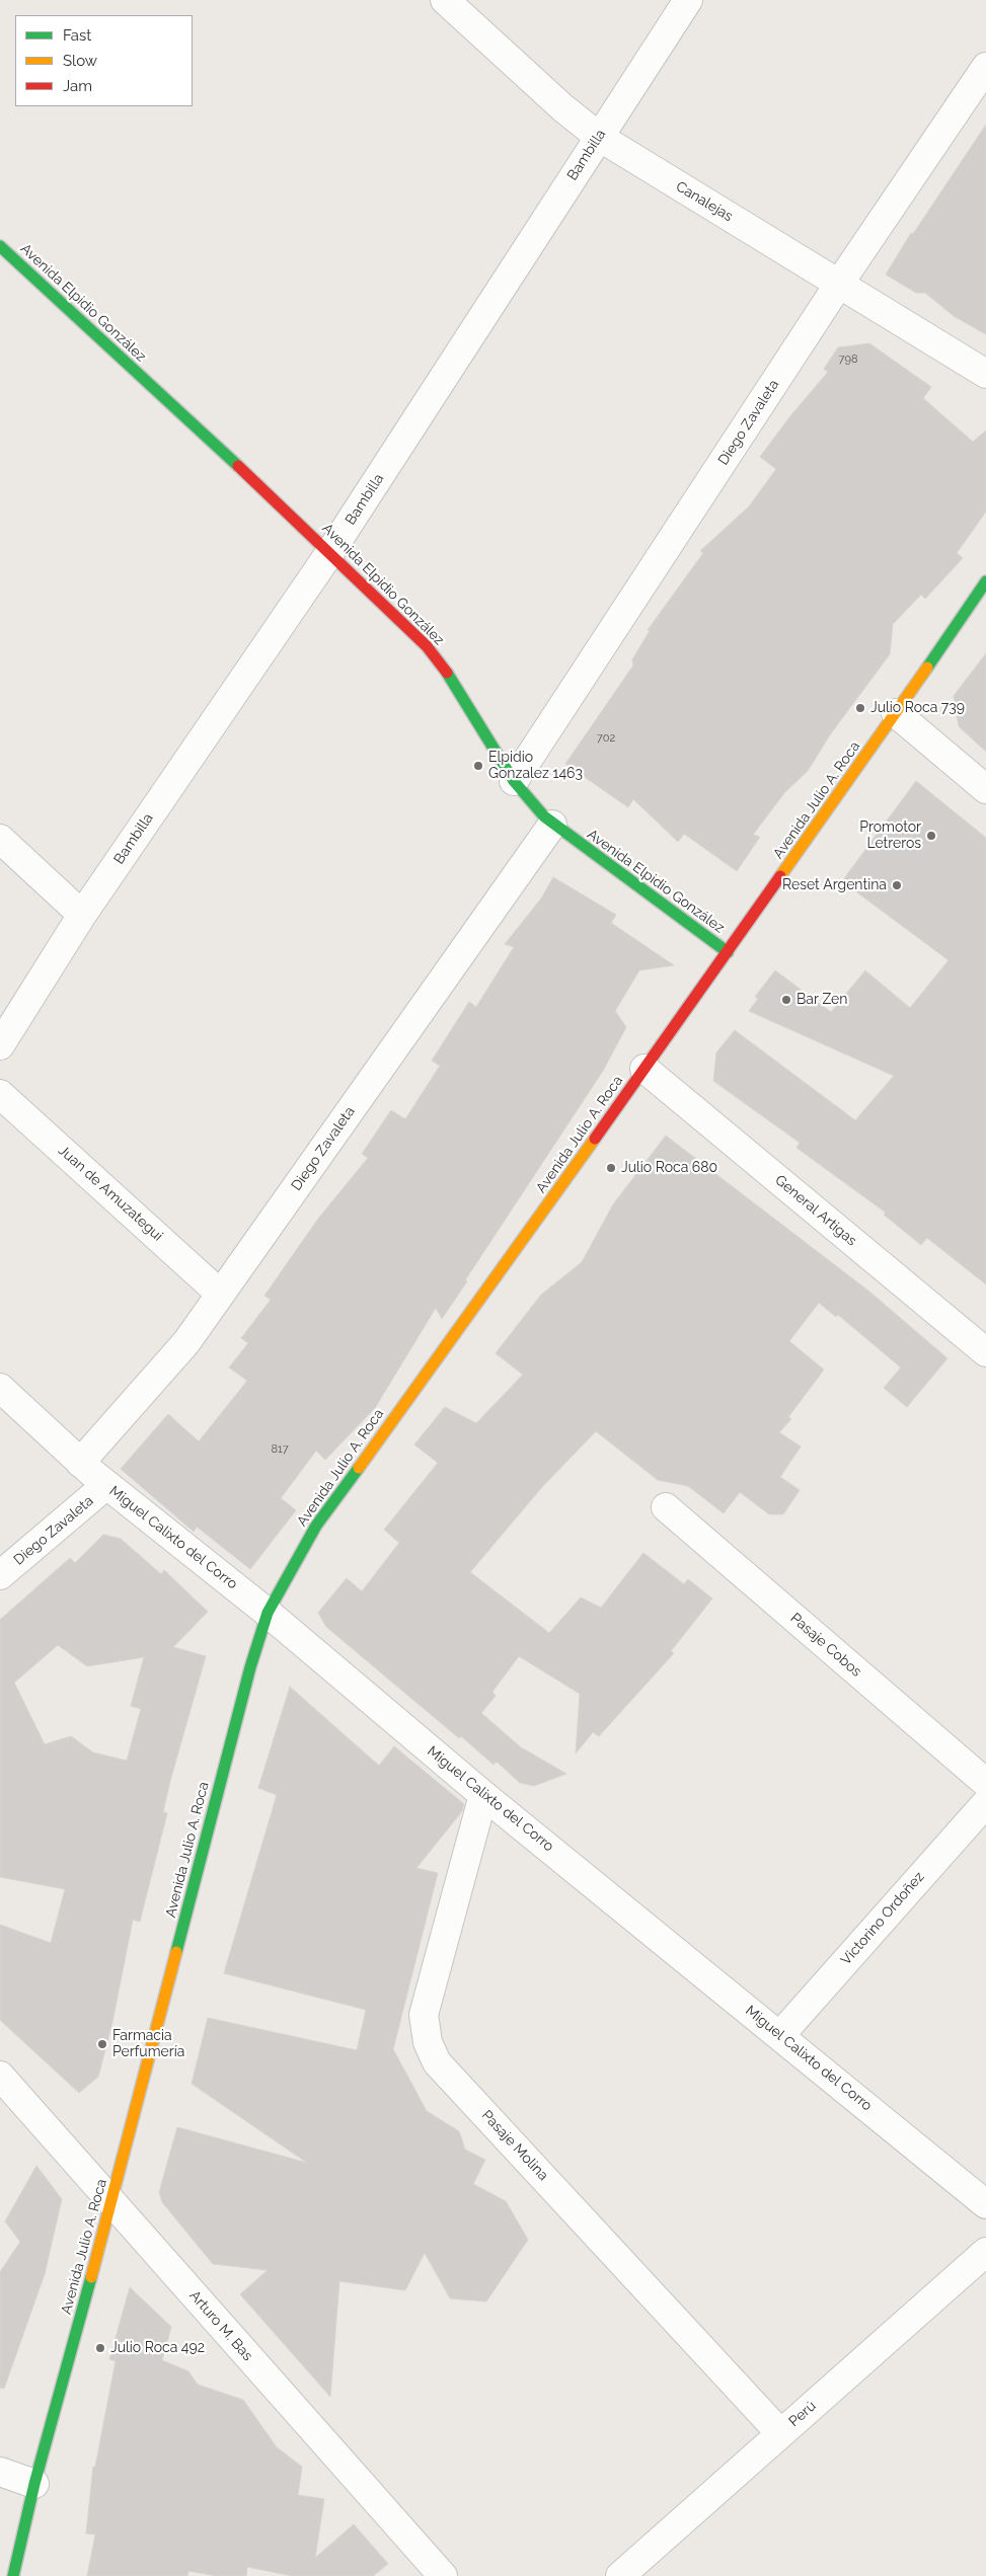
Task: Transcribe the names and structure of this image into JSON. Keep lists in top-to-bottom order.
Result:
{
  "streets": {
    "main road": ["Avenida Elpidio González", "Avenida Julio A. Roca"],
    "street": [
      "Bambilla",
      "Canalejas",
      "Diego Zavaleta",
      "Juan de Amuzategui",
      "General Artigas",
      "Miguel Calixto del Corro",
      "Pasaje Cobos",
      "Victorino Ordoñez",
      "Pasaje Molina",
      "Arturo M. Bas",
      "Perú"
    ]
  },
  "crossings": [
    ["Bambilla", "Canalejas"],
    ["Bambilla", "Avenida Elpidio González"],
    ["Canalejas", "Diego Zavaleta"],
    ["Avenida Elpidio González", "Diego Zavaleta"],
    ["Avenida Elpidio González", "Avenida Julio A. Roca"],
    ["Diego Zavaleta", "Juan de Amuzategui"],
    ["Diego Zavaleta", "Miguel Calixto del Corro"],
    ["Avenida Julio A. Roca", "General Artigas"],
    ["Avenida Julio A. Roca", "Miguel Calixto del Corro"],
    ["Avenida Julio A. Roca", "Arturo M. Bas"],
    ["Miguel Calixto del Corro", "Victorino Ordoñez"],
    ["Miguel Calixto del Corro", "Pasaje Molina"],
    ["Pasaje Molina", "Perú"]
  ],
  "places": [
    "Julio Roca 739",
    "Elpidio Gonzalez 1463",
    "Promotor Letreros",
    "Reset Argentina",
    "Bar Zen",
    "Julio Roca 680",
    "Farmacia Perfumería",
    "Julio Roca 492"
  ],
  "house_numbers": ["798", "702", "817"],
  "legend": ["Fast", "Slow", "Jam"]
}
